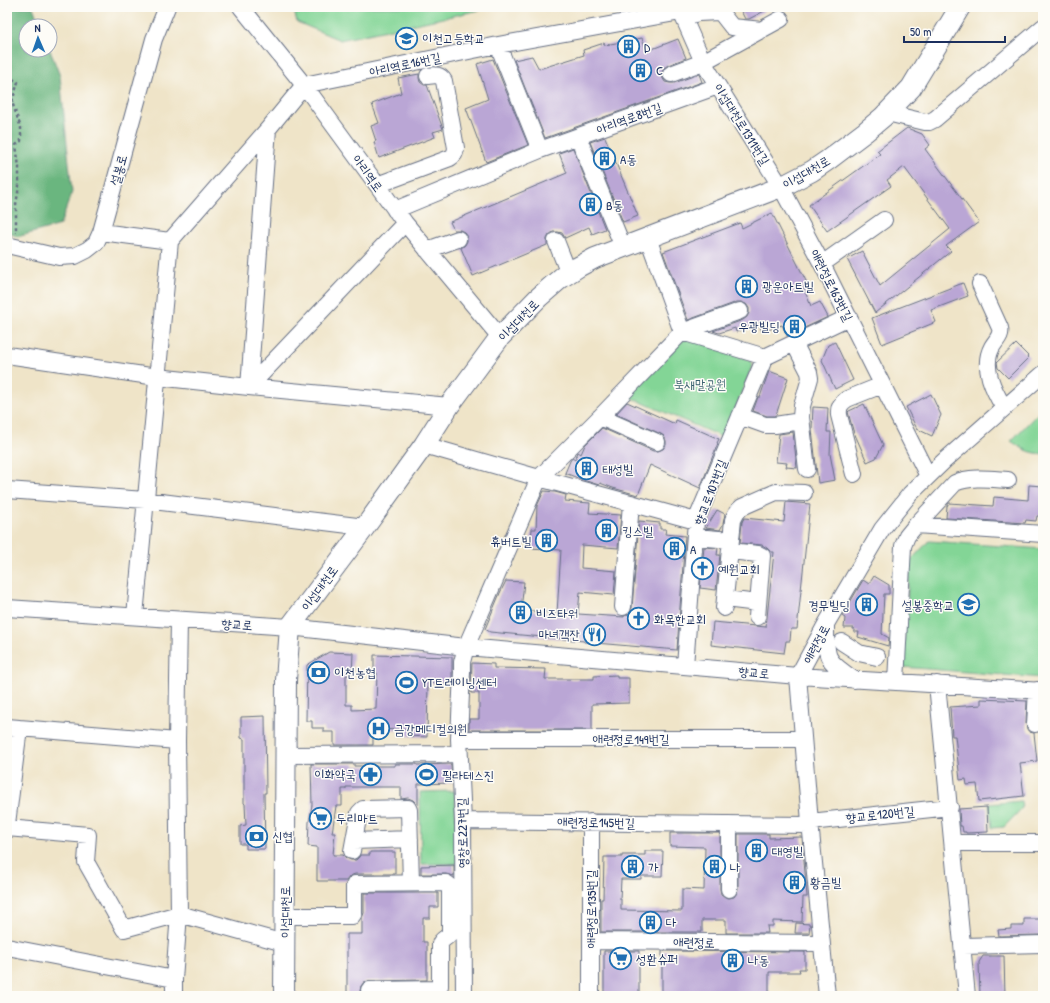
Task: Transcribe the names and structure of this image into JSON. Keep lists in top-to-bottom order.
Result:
{
  "streets": {
    "main road": ["이섭대천로"],
    "street": [
      "아리역로16번길",
      "아리역로8번길",
      "이섭대천로1311번길",
      "설봉로",
      "아리역로",
      "애련정로163번길",
      "향교로107번길",
      "향교로",
      "애련정로",
      "애련정로149번길",
      "향교로120번길",
      "애련정로145번길",
      "영창로227번길",
      "애련정로135번길"
    ]
  },
  "crossings": [
    ["아리역로16번길", "이섭대천로1311번길"],
    ["아리역로16번길", "아리역로"],
    ["아리역로8번길", "이섭대천로1311번길"],
    ["아리역로8번길", "아리역로"],
    ["이섭대천로1311번길", "이섭대천로"],
    ["이섭대천로1311번길", "애련정로163번길"],
    ["이섭대천로", "아리역로"],
    ["이섭대천로", "애련정로163번길"],
    ["이섭대천로", "향교로"],
    ["애련정로163번길", "애련정로"],
    ["향교로107번길", "향교로"],
    ["향교로", "애련정로"],
    ["향교로", "영창로227번길"],
    ["애련정로", "애련정로149번길"],
    ["애련정로", "향교로120번길"],
    ["애련정로", "애련정로145번길"],
    ["애련정로", "애련정로135번길"],
    ["애련정로149번길", "영창로227번길"],
    ["향교로120번길", "애련정로145번길"],
    ["애련정로145번길", "영창로227번길"],
    ["애련정로145번길", "애련정로135번길"]
  ],
  "parks": ["북새말공원"],
  "places": {
    "school or university": ["이천고등학교", "설봉중학교"],
    "building": [
      "D",
      "C",
      "A동",
      "B동",
      "광운아트빌",
      "우광빌딩",
      "태성빌",
      "킹스빌",
      "휴버트빌",
      "A",
      "경무빌딩",
      "비즈타워",
      "대영빌",
      "가",
      "나",
      "황금빌",
      "다",
      "나동"
    ],
    "church": ["예원교회", "화목한교회"],
    "restaurant": ["마녀객잔"],
    "bank": ["이천농협", "신협"],
    "sports": ["YT트레이닝센터", "필라테스진"],
    "hospital": ["금강메디컬의원"],
    "pharmacy": ["이화약국"],
    "supermarket": ["두리마트", "성환슈퍼"]
  },
  "scale_bar": "50 m",
  "north": "top"
}
